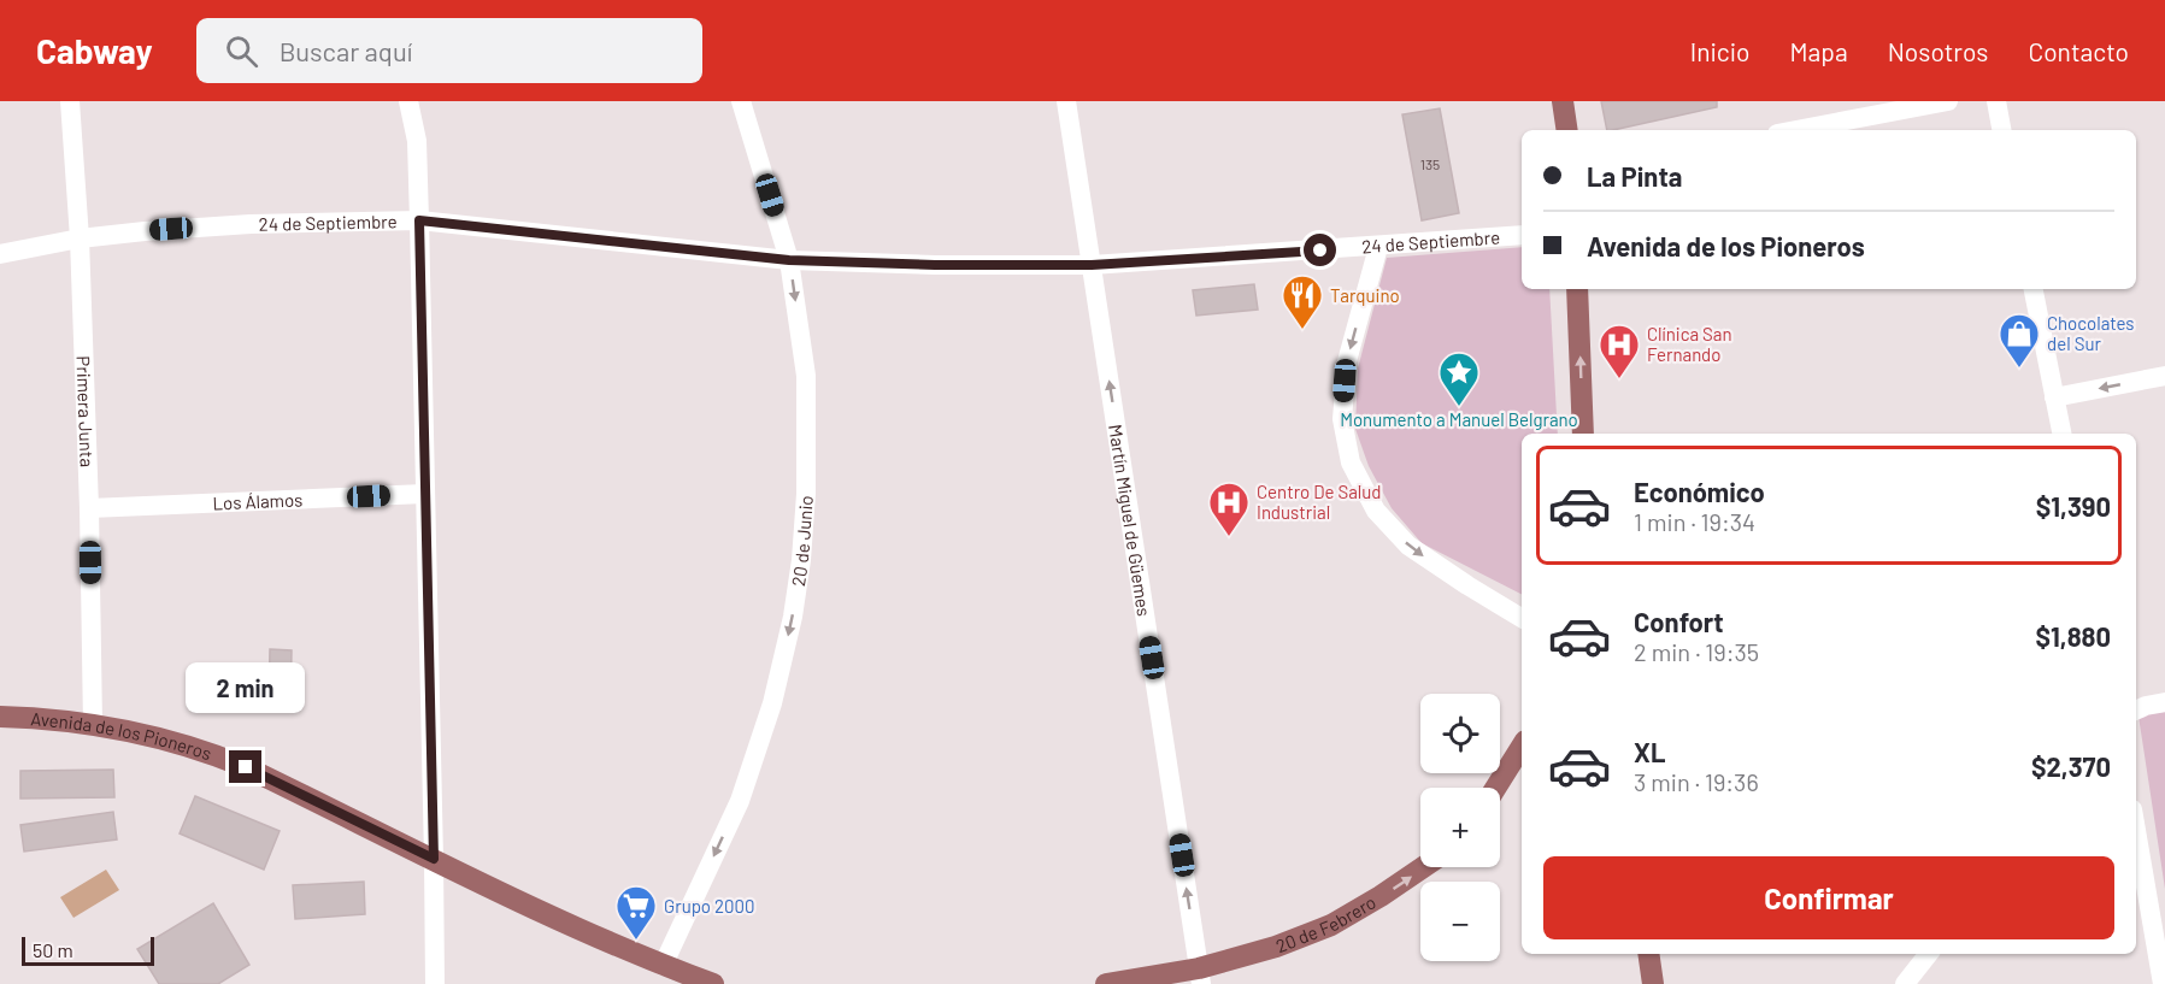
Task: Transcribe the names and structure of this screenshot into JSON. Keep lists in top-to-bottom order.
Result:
{
  "streets": {
    "main road": ["Avenida de los Pioneros", "20 de Febrero"],
    "street": [
      "24 de Septiembre",
      "Primera Junta",
      "Los Álamos",
      "Martín Miguel de Güemes",
      "20 de Junio"
    ]
  },
  "crossings": [
    ["24 de Septiembre", "Primera Junta"],
    ["24 de Septiembre", "Martín Miguel de Güemes"],
    ["24 de Septiembre", "20 de Junio"],
    ["Primera Junta", "Los Álamos"],
    ["Primera Junta", "Avenida de los Pioneros"],
    ["Martín Miguel de Güemes", "20 de Febrero"],
    ["20 de Junio", "Avenida de los Pioneros"]
  ],
  "one_way": ["Martín Miguel de Güemes", "20 de Junio", "20 de Febrero"],
  "places": {
    "restaurant": ["Tarquino"],
    "shop": ["Chocolates del Sur"],
    "hospital": ["Clínica San Fernando", "Centro De Salud Industrial"],
    "place": ["Monumento a Manuel Belgrano"],
    "supermarket": ["Grupo 2000"]
  },
  "house_numbers": ["135"],
  "scale_bar": "50 m",
  "page": {
    "header": "Cabway",
    "search": "Buscar aquí",
    "nav": [
      "Inicio",
      "Mapa",
      "Nosotros",
      "Contacto"
    ],
    "banner": ["La Pinta", "Avenida de los Pioneros"],
    "list": [
      {
        "name": "Económico",
        "note": "1 min · 19:34",
        "value": "$1,390"
      },
      {
        "name": "Confort",
        "note": "2 min · 19:35",
        "value": "$1,880"
      },
      {
        "name": "XL",
        "note": "3 min · 19:36",
        "value": "$2,370"
      }
    ],
    "bubble": "2 min",
    "map_buttons": ["+", "−"],
    "buttons": "Confirmar",
    "scale": "50 m"
  }
}
